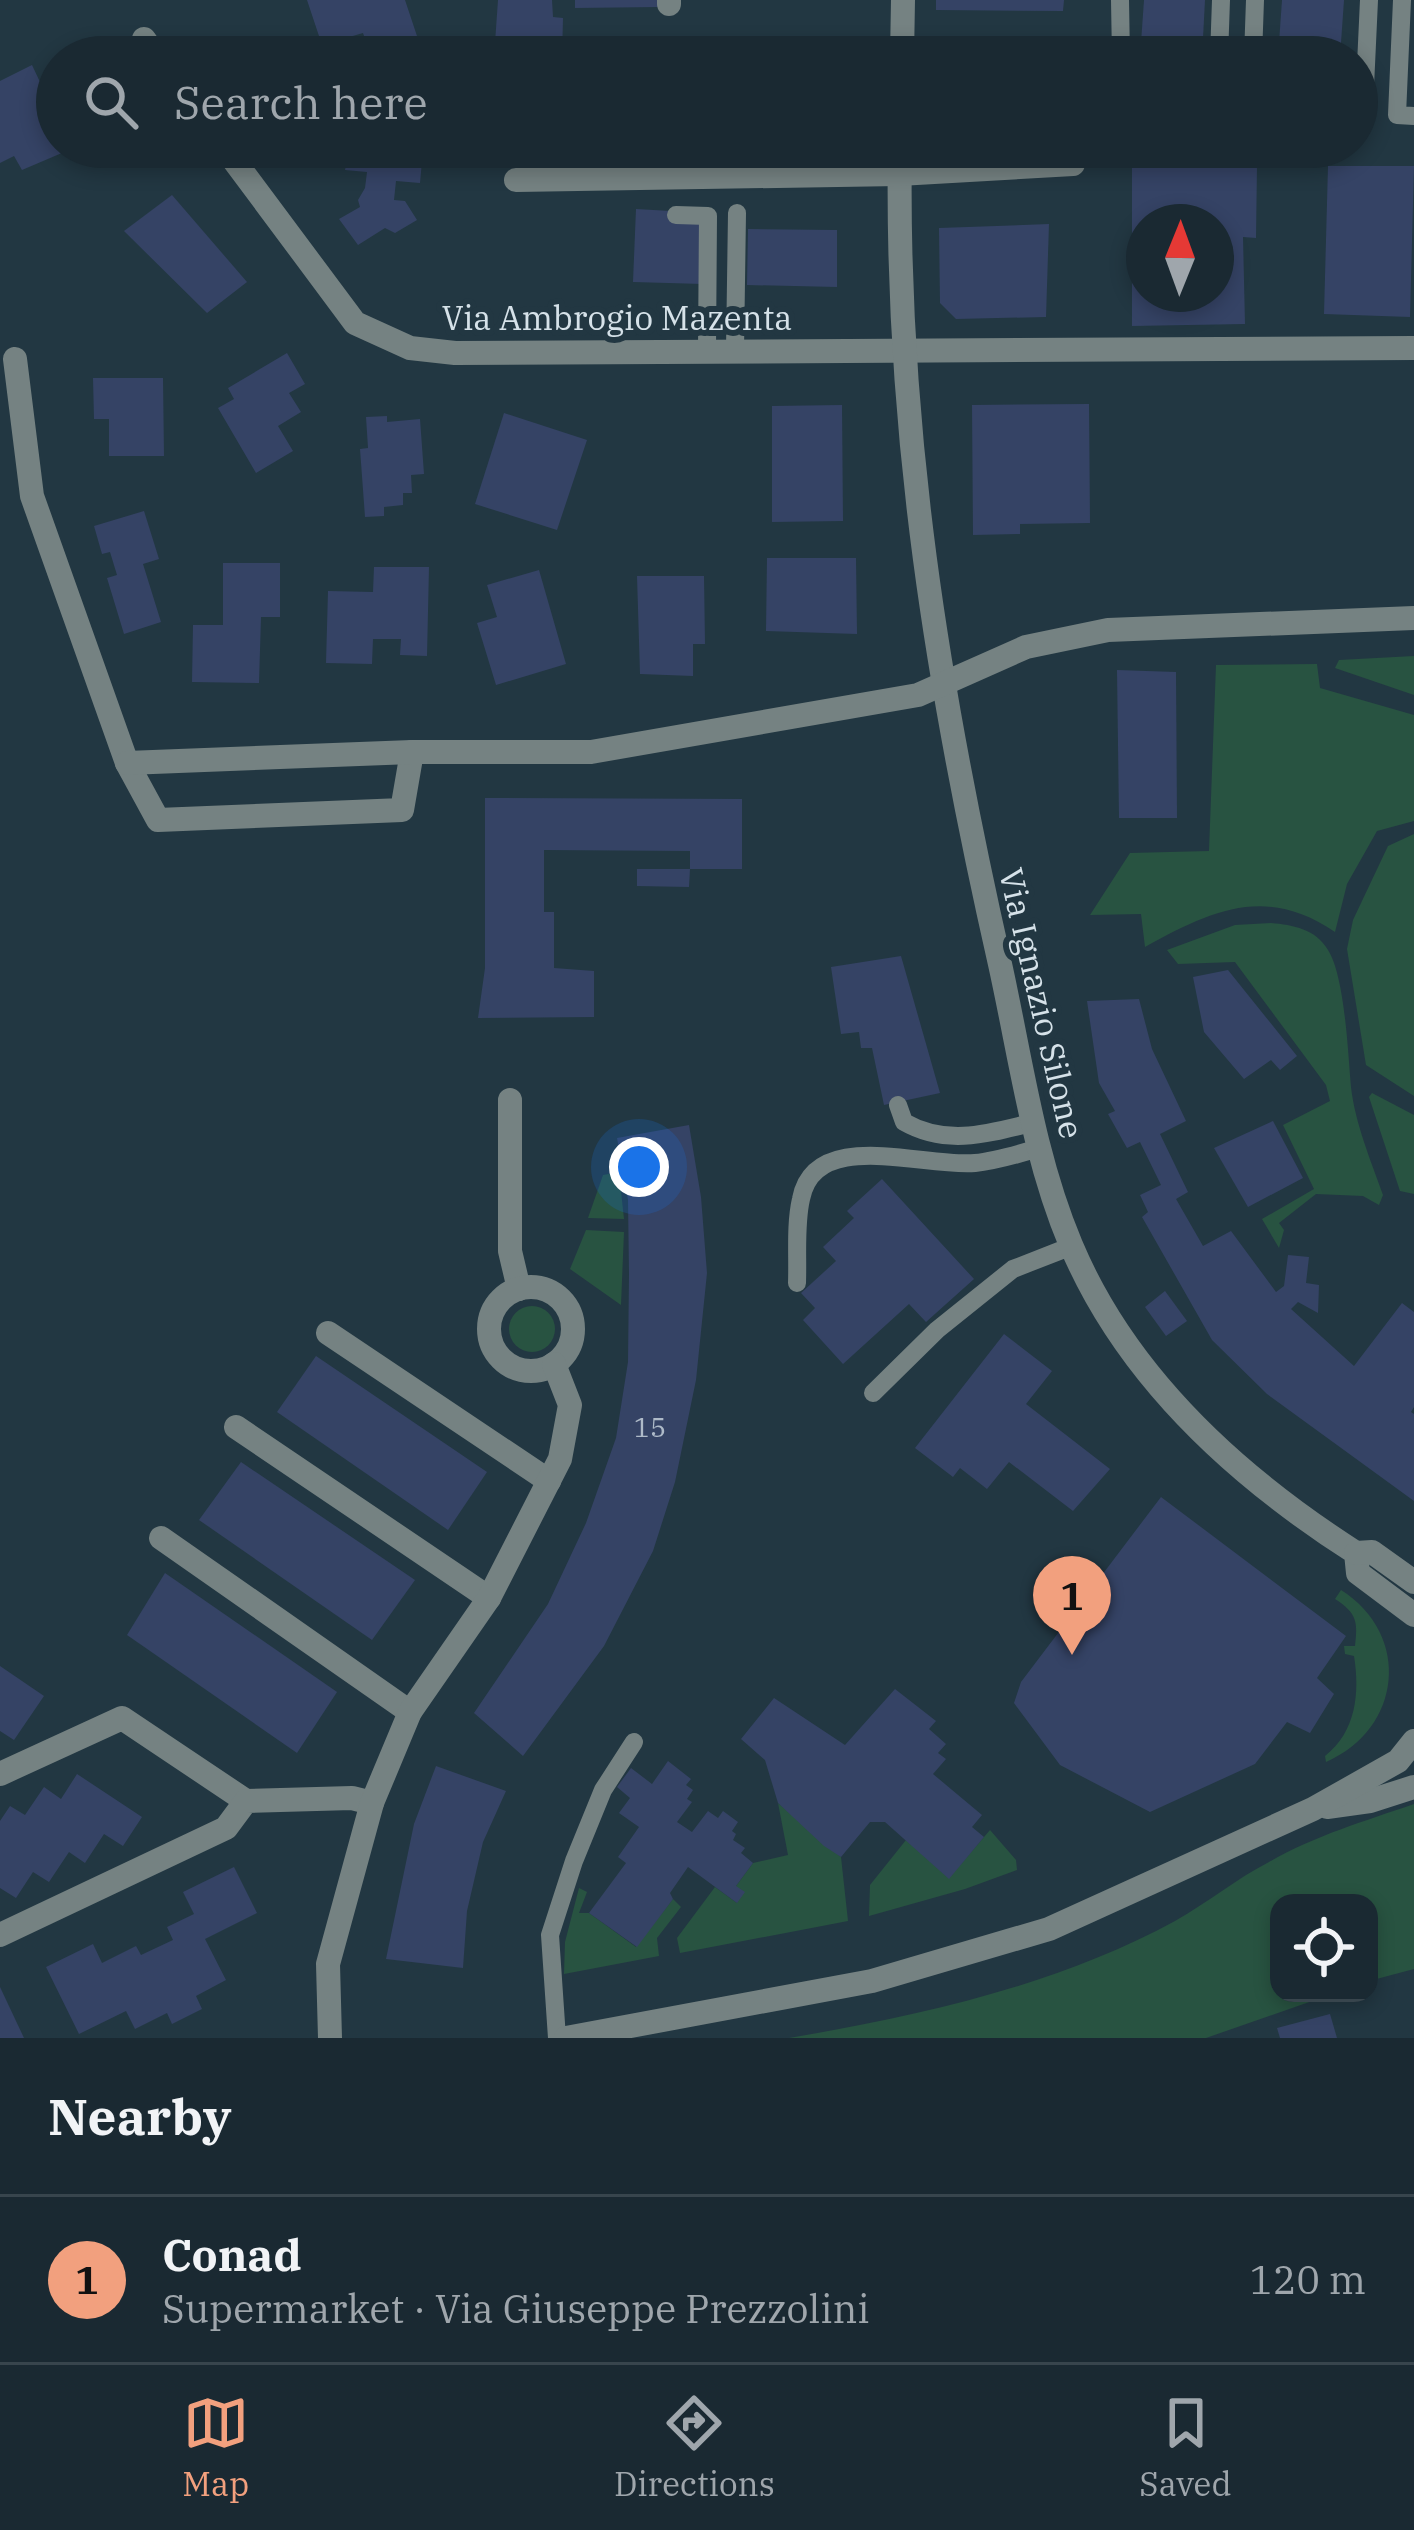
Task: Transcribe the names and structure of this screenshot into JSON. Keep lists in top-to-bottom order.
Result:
{
  "streets": {
    "street": ["Via Ambrogio Mazenta", "Via Ignazio Silone"]
  },
  "crossings": [
    ["Via Ambrogio Mazenta", "Via Ignazio Silone"]
  ],
  "house_numbers": ["15"],
  "north": "top",
  "page": {
    "search": "Search here",
    "pins": "1",
    "heading": "Nearby",
    "list": [
      {
        "mark": "1",
        "name": "Conad",
        "note": "Supermarket · Via Giuseppe Prezzolini",
        "value": "120 m"
      }
    ],
    "nav": ["Map", "Directions", "Saved"]
  }
}
